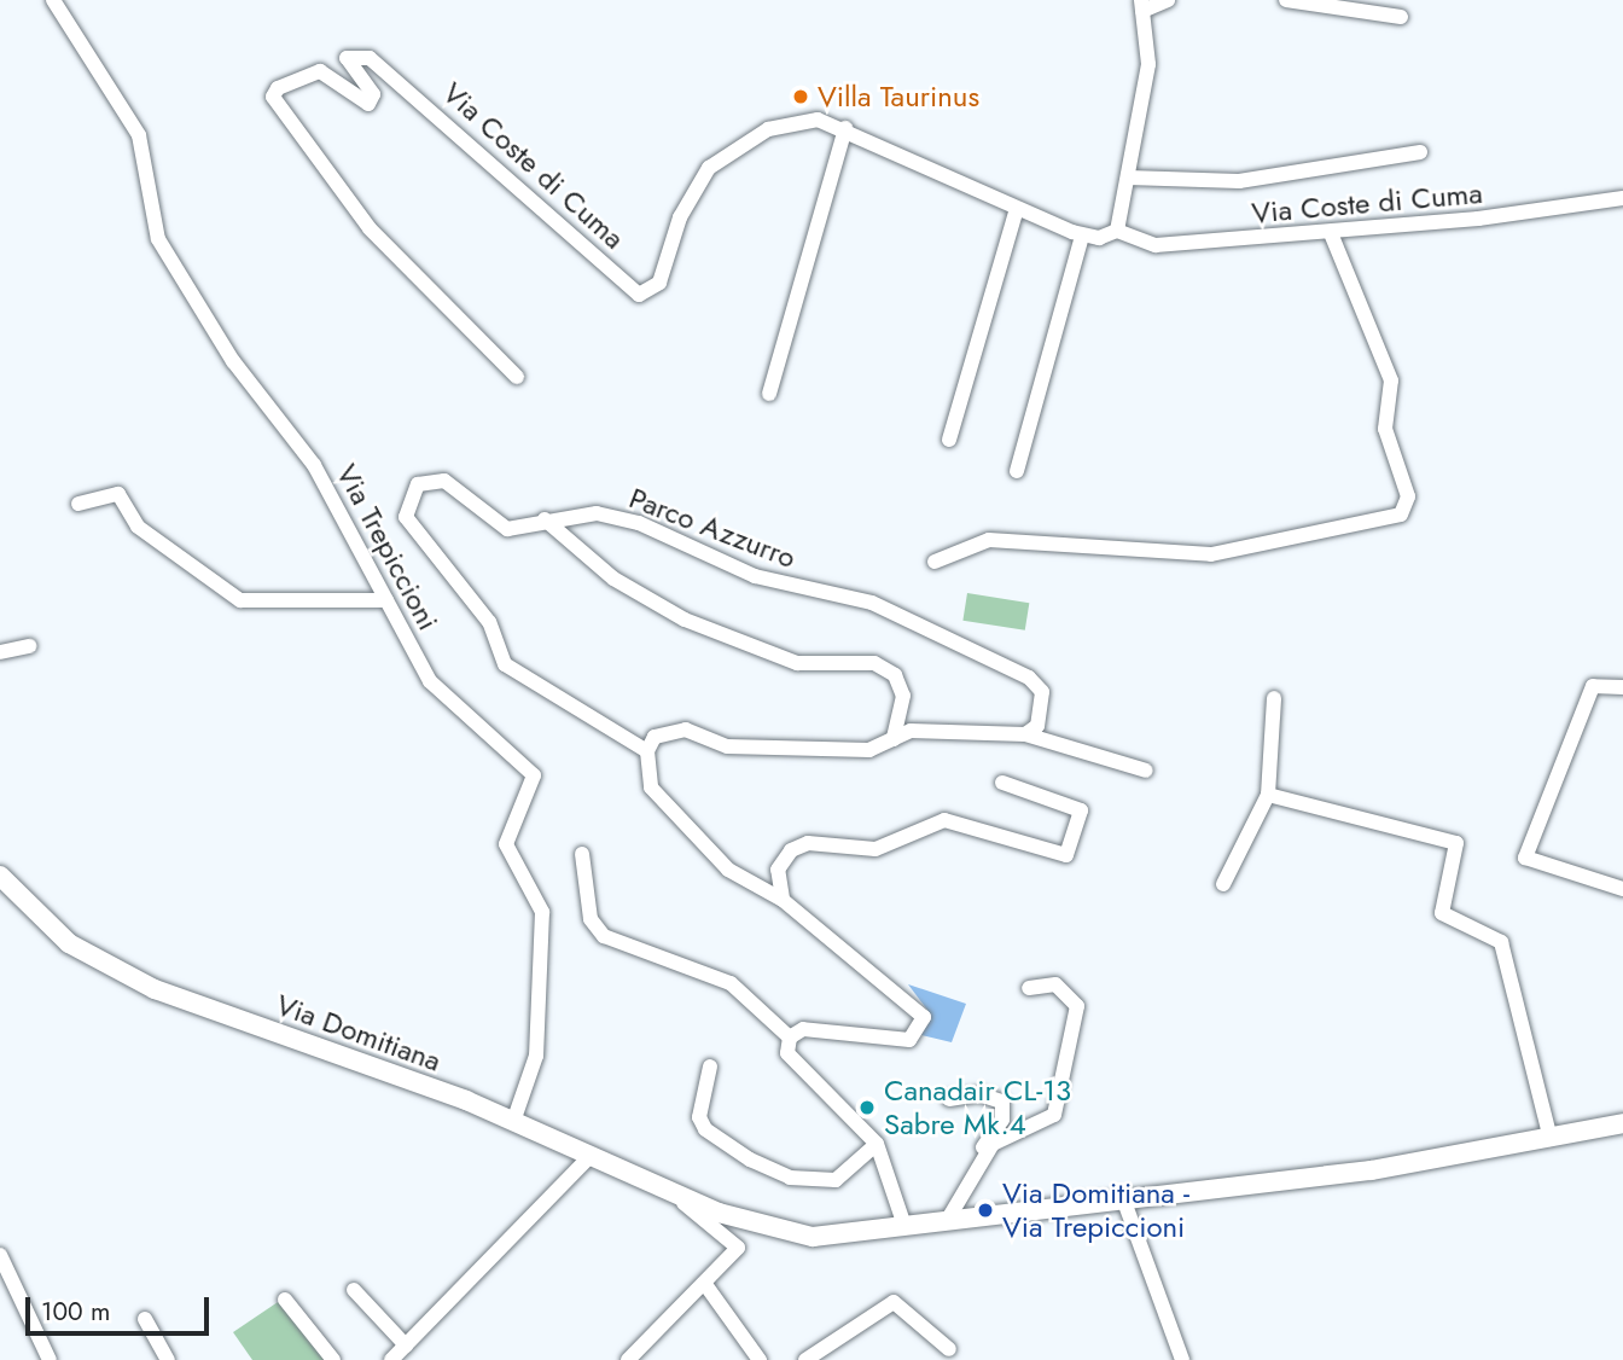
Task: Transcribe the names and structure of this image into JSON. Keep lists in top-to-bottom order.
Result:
{
  "streets": {
    "main road": ["Via Domitiana"],
    "street": ["Via Coste di Cuma", "Parco Azzurro", "Via Trepiccioni"]
  },
  "crossings": [
    ["Via Trepiccioni", "Via Domitiana"]
  ],
  "places": ["Villa Taurinus", "Canadair CL-13 Sabre Mk.4", "Via Domitiana - Via Trepiccioni"],
  "scale_bar": "100 m"
}
